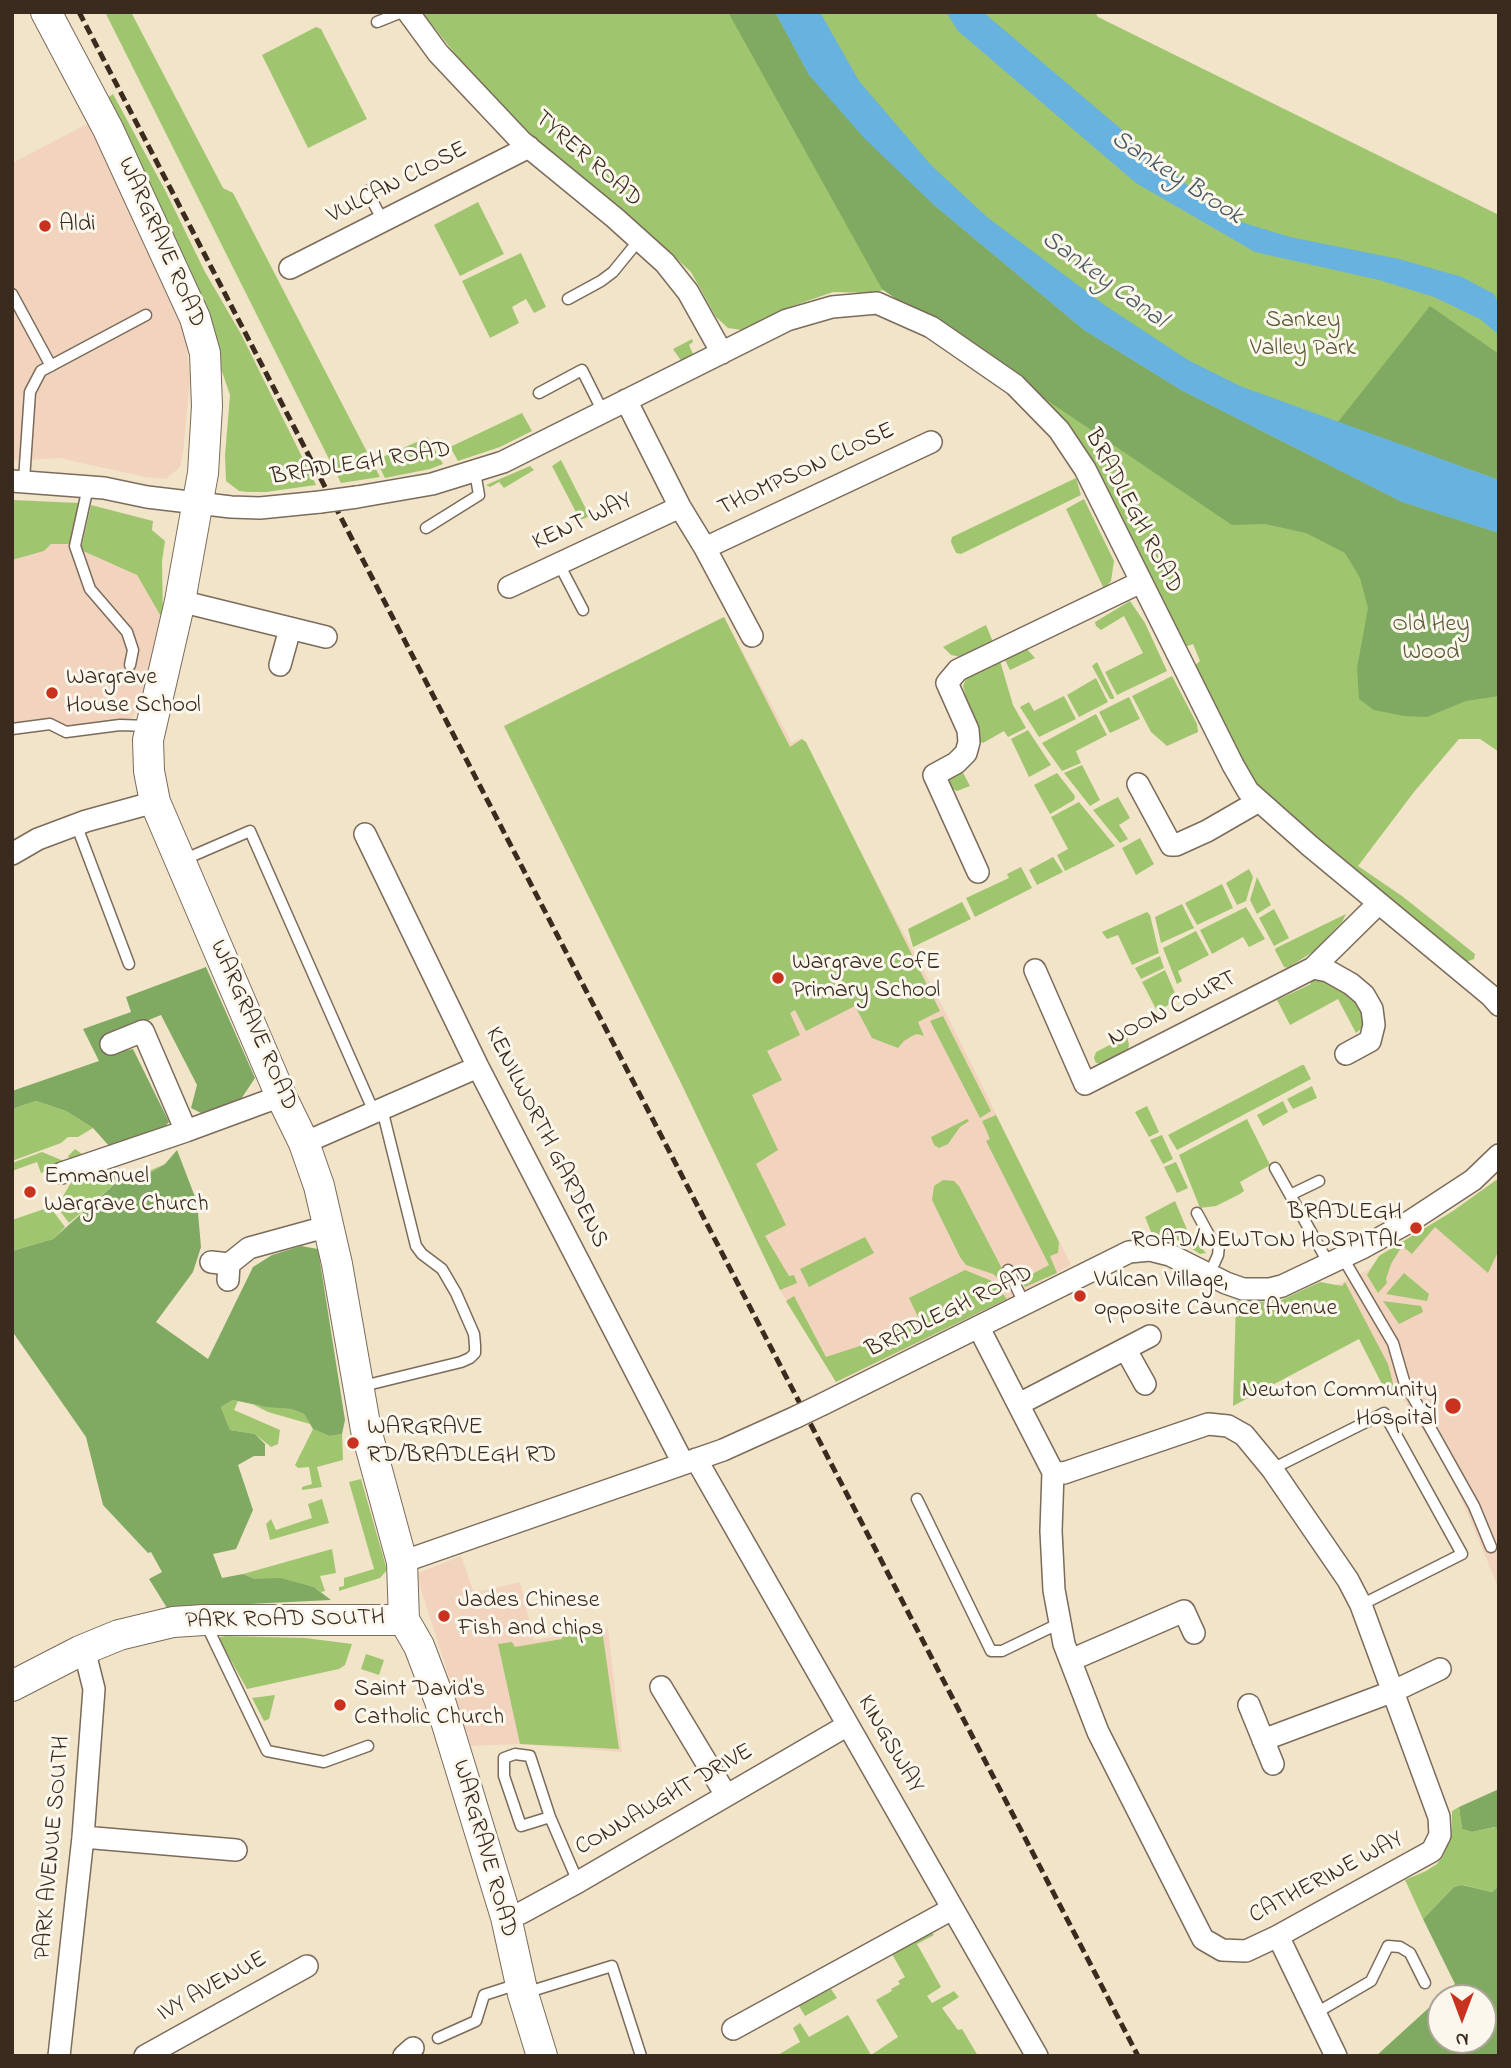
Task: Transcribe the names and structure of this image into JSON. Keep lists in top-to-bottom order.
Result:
{
  "streets": {
    "street": [
      "TYRER ROAD",
      "VULCAN CLOSE",
      "WARGRAVE ROAD",
      "BRADLEGH ROAD",
      "THOMPSON CLOSE",
      "KENT WAY",
      "NOON COURT",
      "KENILWORTH GARDENS",
      "PARK ROAD SOUTH",
      "KINGSWAY",
      "CONNAUGHT DRIVE",
      "PARK AVENUE SOUTH",
      "CATHERINE WAY",
      "IVY AVENUE"
    ]
  },
  "crossings": [
    ["TYRER ROAD", "VULCAN CLOSE"],
    ["TYRER ROAD", "BRADLEGH ROAD"],
    ["WARGRAVE ROAD", "BRADLEGH ROAD"],
    ["WARGRAVE ROAD", "PARK ROAD SOUTH"],
    ["WARGRAVE ROAD", "CONNAUGHT DRIVE"],
    ["BRADLEGH ROAD", "NOON COURT"],
    ["BRADLEGH ROAD", "KENILWORTH GARDENS"],
    ["BRADLEGH ROAD", "KINGSWAY"],
    ["BRADLEGH ROAD", "CATHERINE WAY"],
    ["KENILWORTH GARDENS", "KINGSWAY"],
    ["PARK ROAD SOUTH", "PARK AVENUE SOUTH"],
    ["KINGSWAY", "CONNAUGHT DRIVE"]
  ],
  "water": ["Sankey Brook", "Sankey Canal"],
  "parks": ["Sankey Valley Park", "Old Hey Wood"],
  "places": [
    "Aldi",
    "Wargrave House School",
    "Wargrave CofE Primary School",
    "Emmanuel Wargrave Church",
    "BRADLEGH ROAD/NEWTON HOSPITAL",
    "Vulcan Village, opposite Caunce Avenue",
    "Newton Community Hospital",
    "WARGRAVE RD/BRADLEGH RD",
    "Jades Chinese Fish and chips",
    "Saint David's Catholic Church"
  ],
  "north": "bottom"
}
